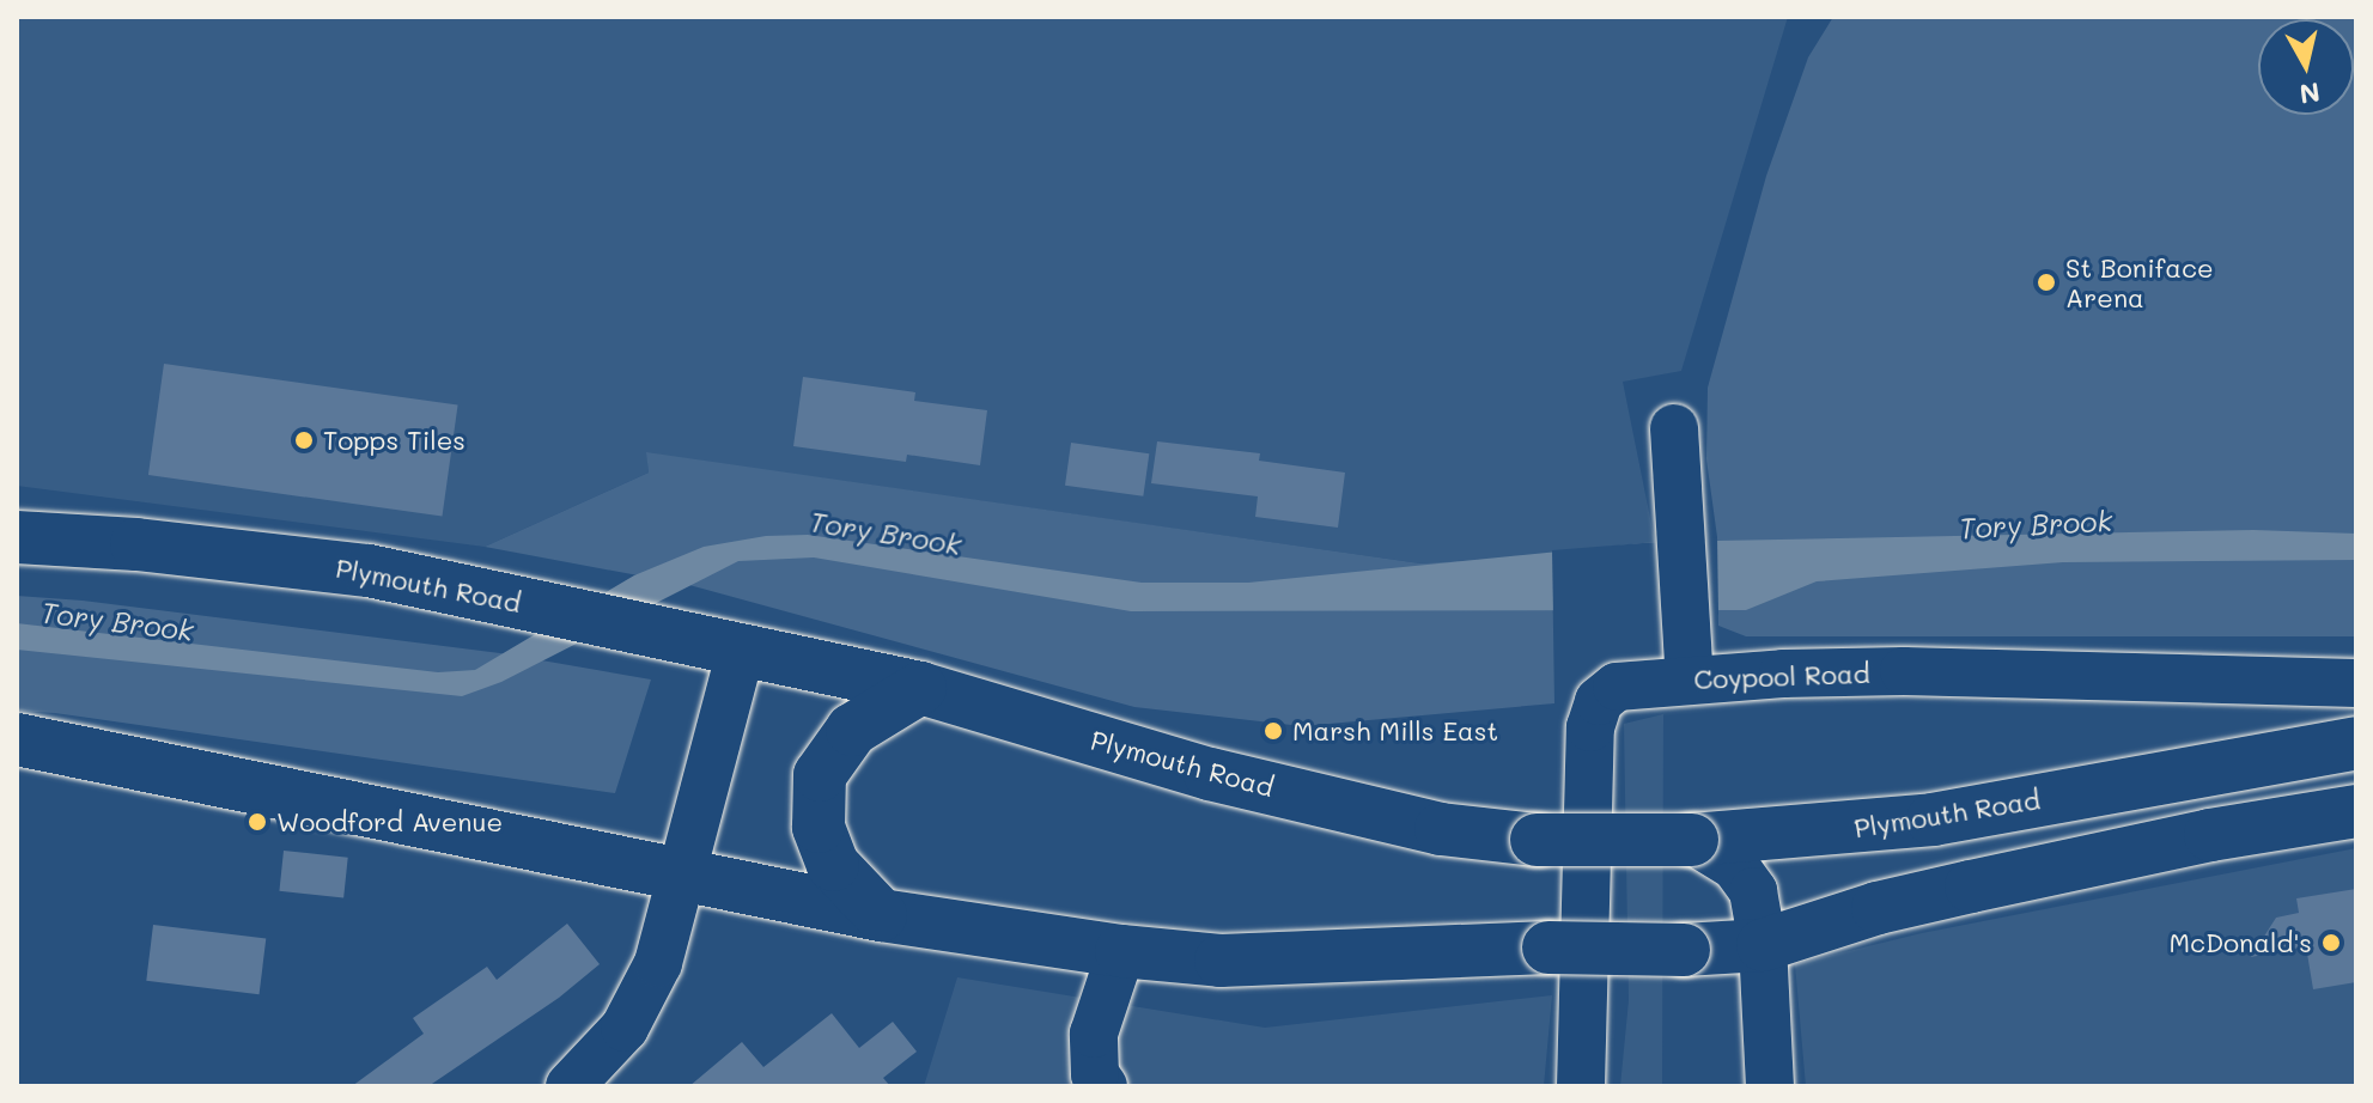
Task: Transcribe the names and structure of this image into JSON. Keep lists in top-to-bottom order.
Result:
{
  "streets": {
    "main road": ["Plymouth Road"],
    "street": ["Coypool Road"]
  },
  "water": ["Tory Brook"],
  "places": [
    "St Boniface Arena",
    "Topps Tiles",
    "Marsh Mills East",
    "Woodford Avenue",
    "McDonald's"
  ],
  "north": "bottom"
}
